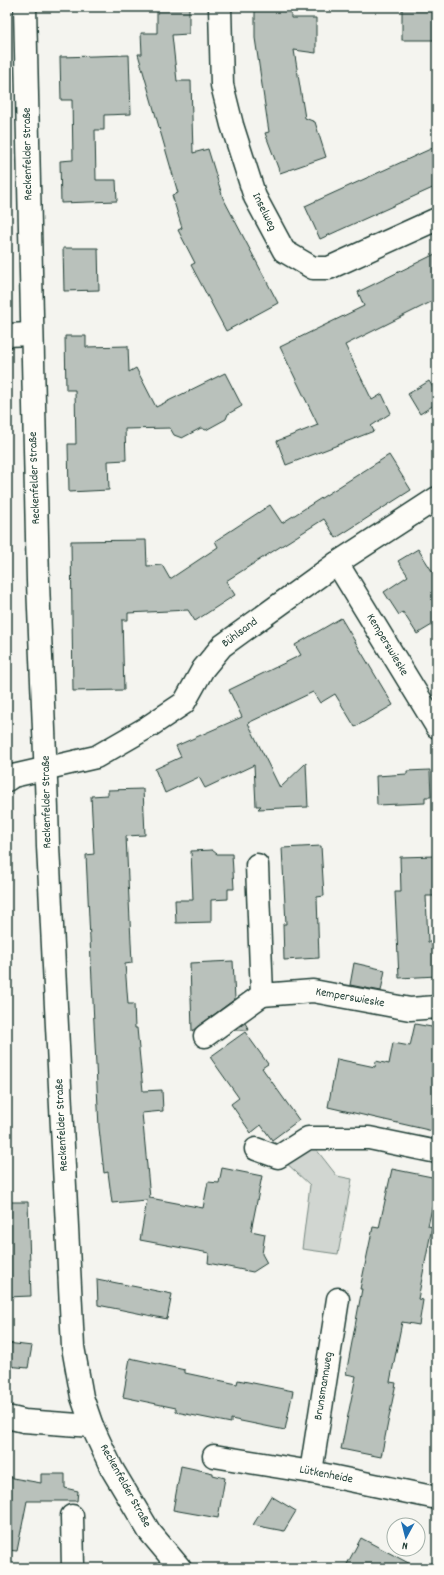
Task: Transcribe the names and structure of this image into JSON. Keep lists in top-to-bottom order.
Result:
{
  "streets": {
    "street": [
      "Reckenfelder Straße",
      "Inselweg",
      "Bühlsand",
      "Kemperswieske",
      "Brunsmannweg",
      "Lütkenheide"
    ]
  },
  "crossings": [
    ["Reckenfelder Straße", "Bühlsand"],
    ["Bühlsand", "Kemperswieske"],
    ["Brunsmannweg", "Lütkenheide"]
  ],
  "north": "bottom"
}
